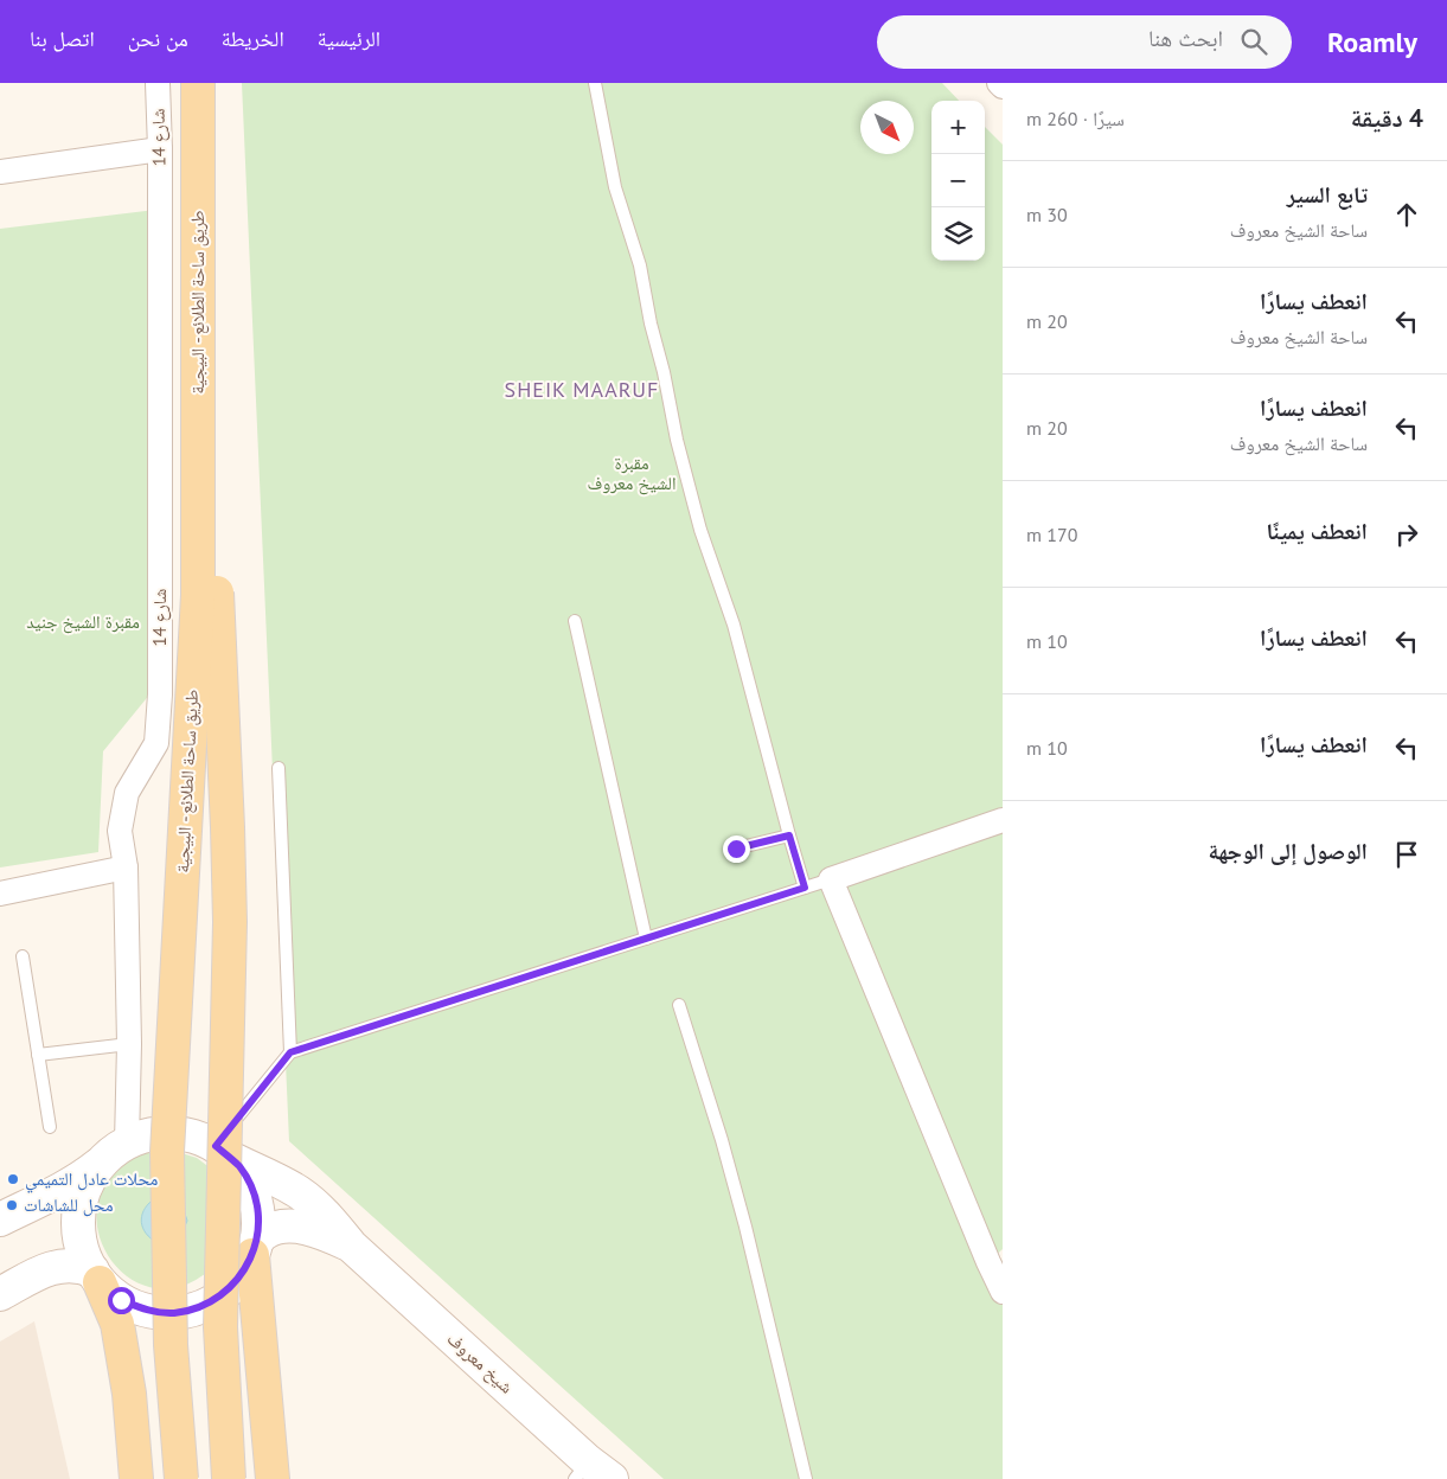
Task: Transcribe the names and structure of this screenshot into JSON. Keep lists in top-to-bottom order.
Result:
{
  "streets": {
    "main road": ["طريق ساحة الطلائع - البيجية"],
    "street": ["شارع 14", "شیخ معروف"]
  },
  "districts": ["SHEIK MAARUF"],
  "parks": ["مقبرة الشيخ معروف", "مقبرة الشيخ جنيد"],
  "places": ["محلات عادل التميمي", "محل للشاشات"],
  "north": "bottom right",
  "page": {
    "header": "Roamly",
    "search": "ابحث هنا",
    "nav": [
      "الرئيسية",
      "الخريطة",
      "من نحن",
      "اتصل بنا"
    ],
    "heading": ["4 دقيقة", "سيرًا · 260 m"],
    "map_buttons": ["+", "−"],
    "list": [
      ["تابع السير", "ساحة الشيخ معروف", "30 m"],
      ["انعطف يسارًا", "ساحة الشيخ معروف", "20 m"],
      ["انعطف يسارًا", "ساحة الشيخ معروف", "20 m"],
      ["انعطف يمينًا", "170 m"],
      ["انعطف يسارًا", "10 m"],
      ["انعطف يسارًا", "10 m"],
      "الوصول إلى الوجهة"
    ]
  }
}
